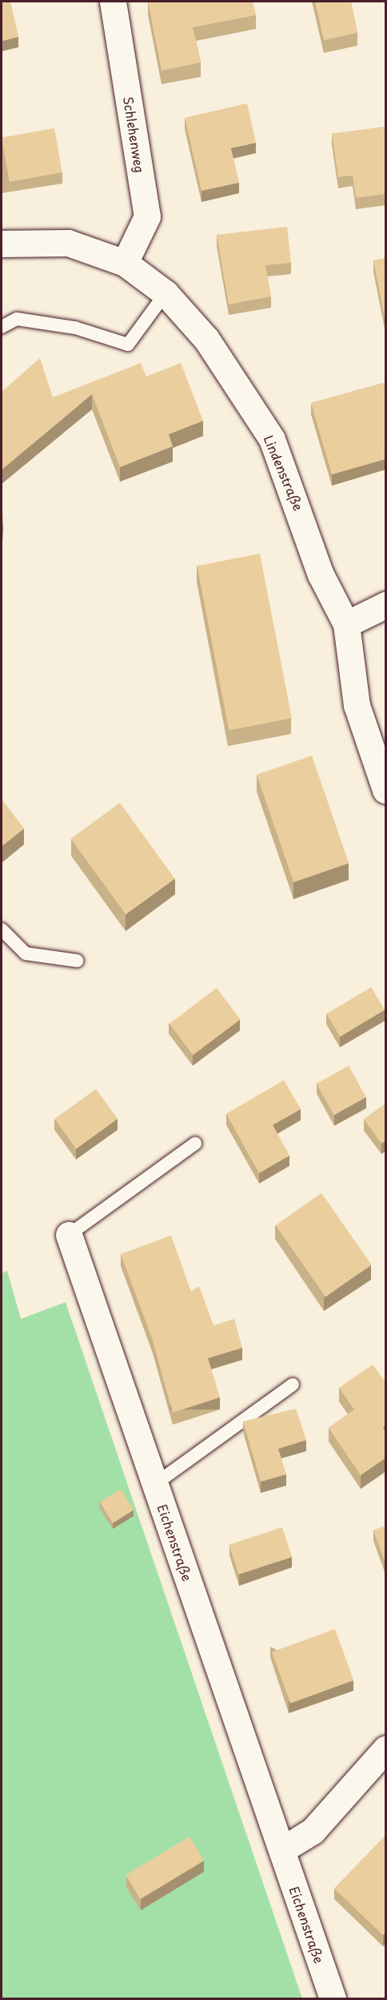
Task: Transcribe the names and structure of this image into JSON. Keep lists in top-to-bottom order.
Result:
{
  "streets": {
    "street": ["Schlehenweg", "Lindenstraße", "Eichenstraße"]
  },
  "crossings": [
    ["Schlehenweg", "Lindenstraße"]
  ]
}
